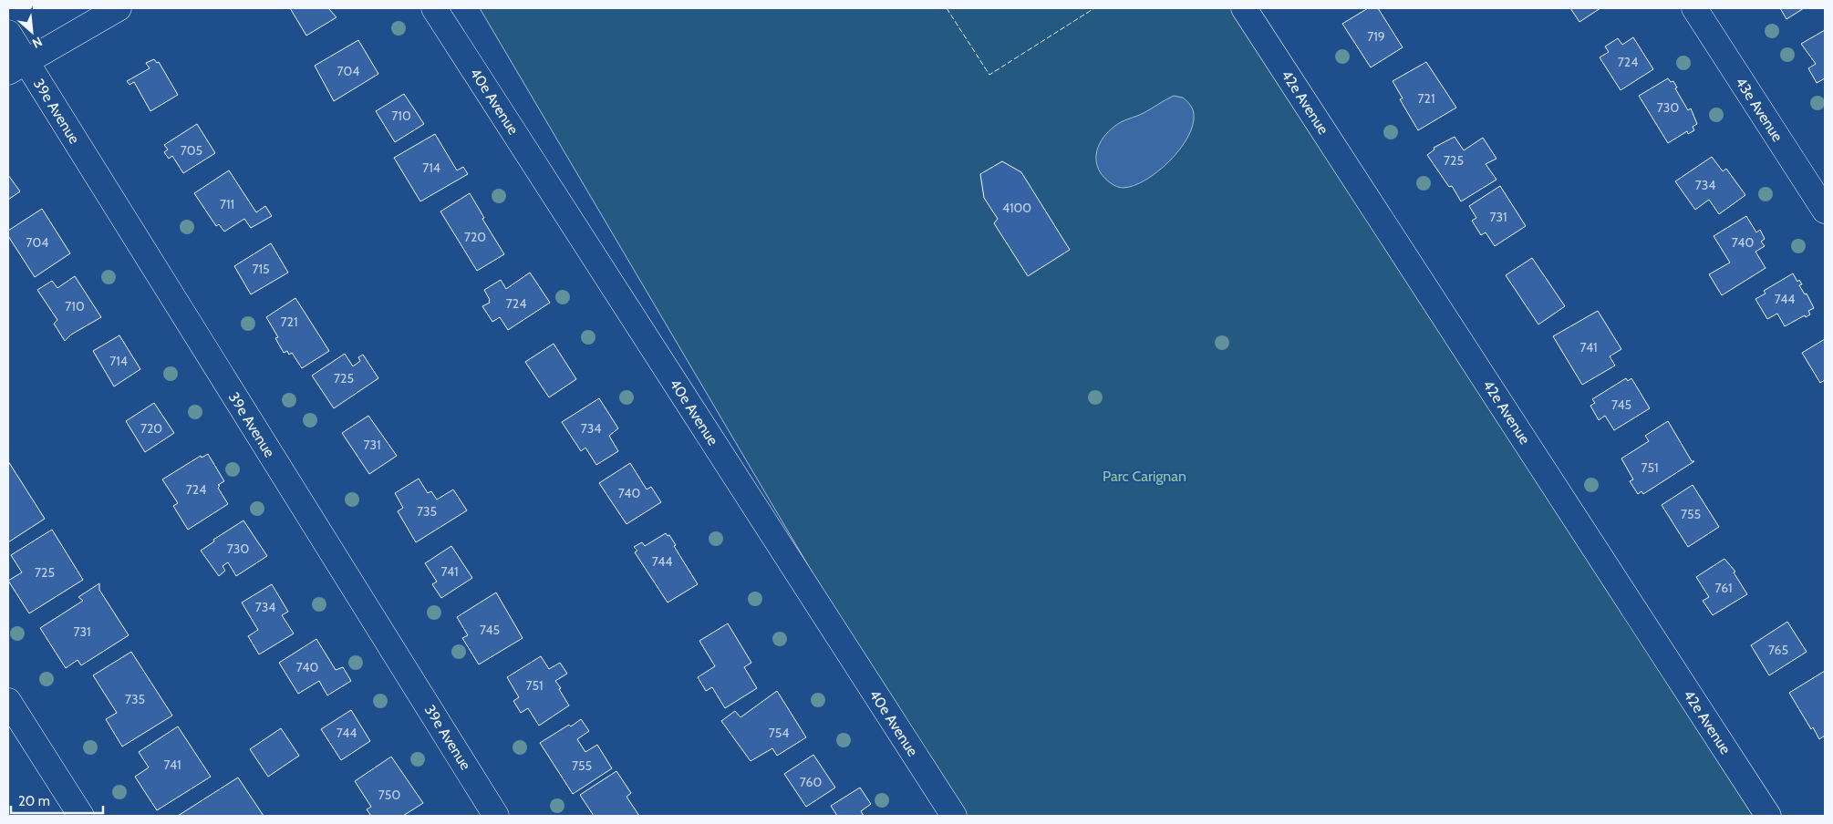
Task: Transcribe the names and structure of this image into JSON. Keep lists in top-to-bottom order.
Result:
{
  "streets": {
    "street": [
      "40e Avenue",
      "42e Avenue",
      "43e Avenue",
      "39e Avenue"
    ]
  },
  "parks": ["Parc Carignan"],
  "house_numbers": [
    "719",
    "724",
    "704",
    "721",
    "730",
    "710",
    "705",
    "725",
    "714",
    "734",
    "711",
    "4100",
    "731",
    "720",
    "704",
    "740",
    "715",
    "744",
    "724",
    "710",
    "721",
    "741",
    "714",
    "725",
    "745",
    "720",
    "734",
    "731",
    "751",
    "724",
    "740",
    "735",
    "755",
    "730",
    "744",
    "741",
    "725",
    "761",
    "734",
    "745",
    "731",
    "765",
    "740",
    "751",
    "735",
    "744",
    "754",
    "741",
    "755",
    "760",
    "750"
  ],
  "scale_bar": "20 m",
  "north": "bottom right"
}
